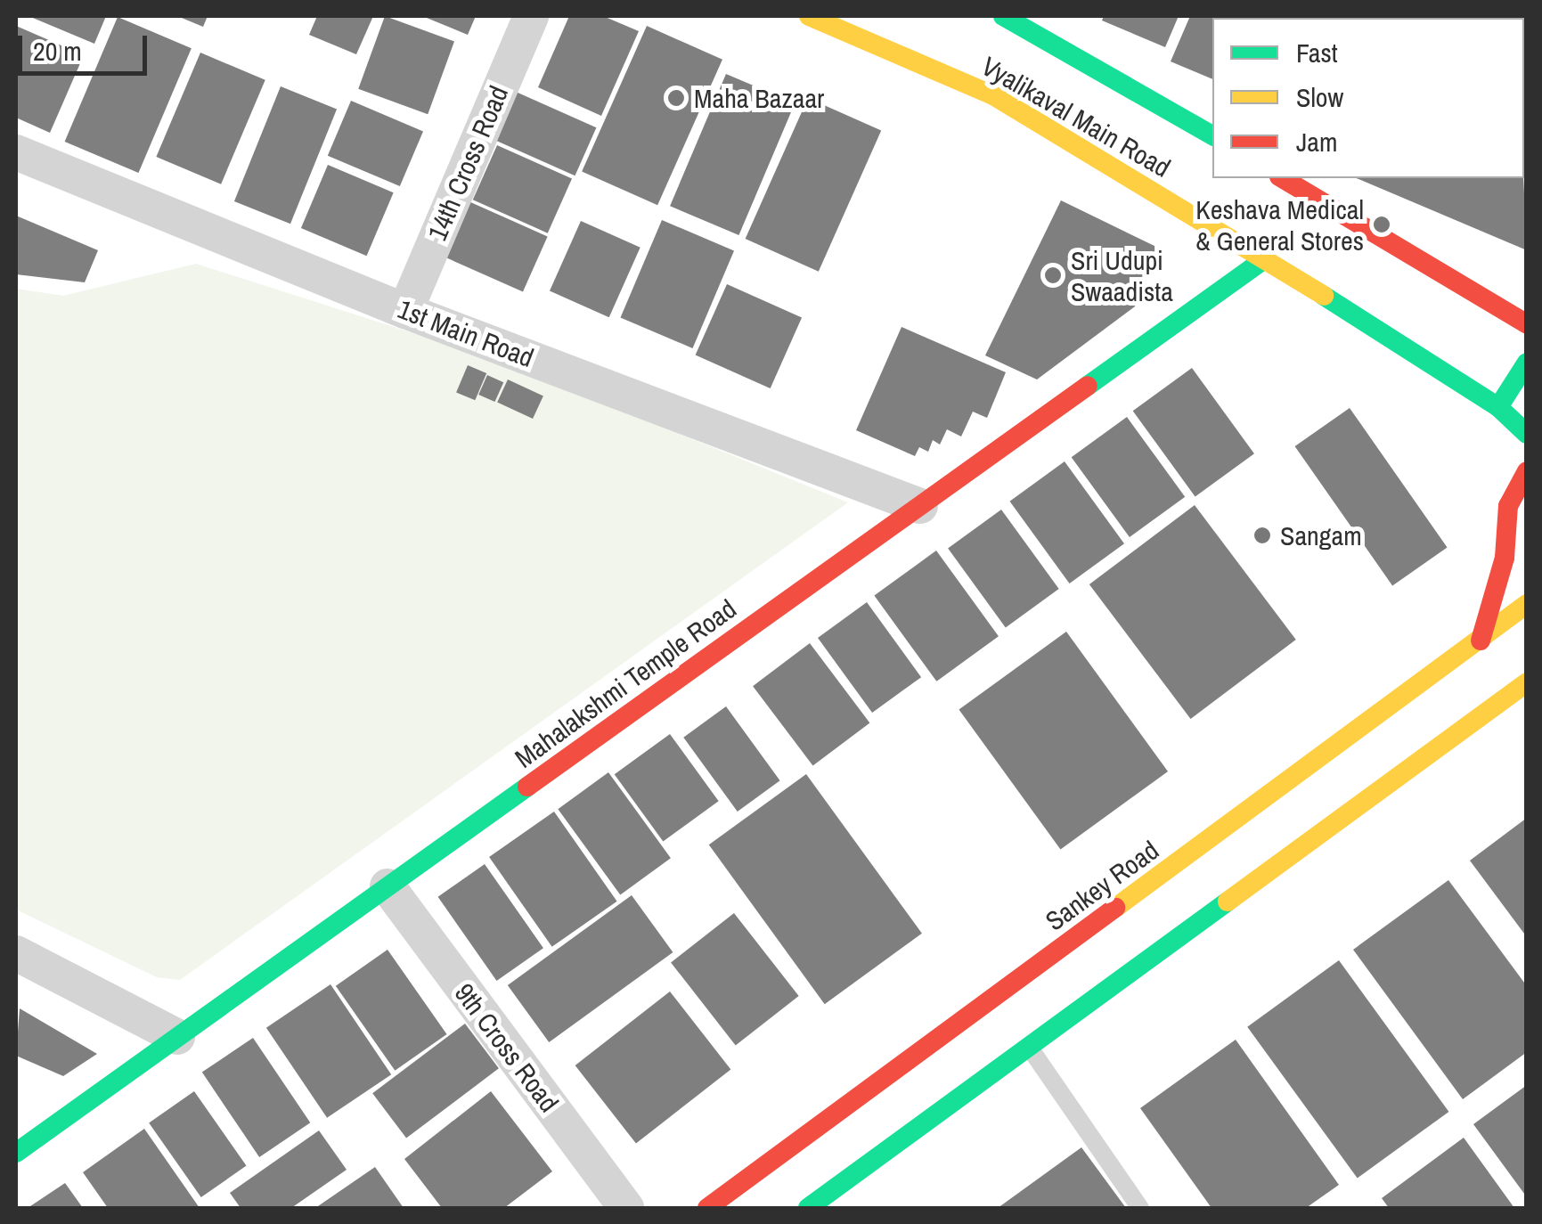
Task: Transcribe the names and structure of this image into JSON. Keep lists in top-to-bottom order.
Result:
{
  "streets": {
    "street": [
      "Vyalikaval Main Road",
      "14th Cross Road",
      "1st Main Road",
      "Mahalakshmi Temple Road",
      "Sankey Road",
      "9th Cross Road"
    ]
  },
  "crossings": [
    ["Vyalikaval Main Road", "Mahalakshmi Temple Road"],
    ["14th Cross Road", "1st Main Road"],
    ["1st Main Road", "Mahalakshmi Temple Road"],
    ["Mahalakshmi Temple Road", "9th Cross Road"]
  ],
  "places": [
    "Maha Bazaar",
    "Keshava Medical & General Stores",
    "Sri Udupi Swaadista",
    "Sangam"
  ],
  "legend": ["Fast", "Slow", "Jam"],
  "scale_bar": "20 m"
}
